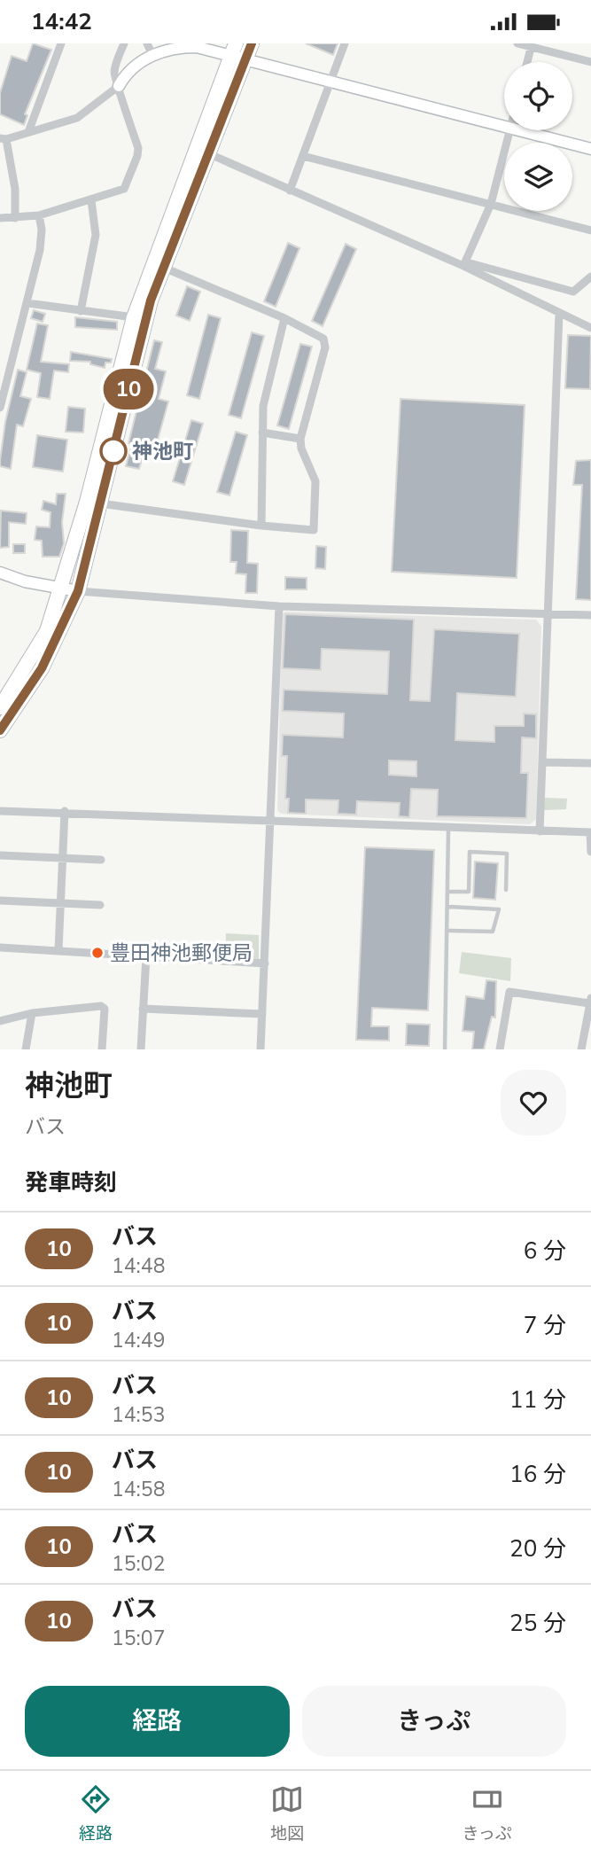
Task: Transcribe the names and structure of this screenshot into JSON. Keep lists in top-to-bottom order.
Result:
{
  "places": ["神池町", "豊田神池郵便局"],
  "lines": ["bus line 10"],
  "page": {
    "status": "14:42",
    "on_map": "10",
    "heading": [
      ["神池町", "バス"],
      "発車時刻"
    ],
    "list": [
      {
        "mark": "10",
        "name": "バス",
        "note": "14:48",
        "value": "6 分"
      },
      {
        "mark": "10",
        "name": "バス",
        "note": "14:49",
        "value": "7 分"
      },
      {
        "mark": "10",
        "name": "バス",
        "note": "14:53",
        "value": "11 分"
      },
      {
        "mark": "10",
        "name": "バス",
        "note": "14:58",
        "value": "16 分"
      },
      {
        "mark": "10",
        "name": "バス",
        "note": "15:02",
        "value": "20 分"
      },
      {
        "mark": "10",
        "name": "バス",
        "note": "15:07",
        "value": "25 分"
      }
    ],
    "buttons": ["経路", "きっぷ"],
    "tabs": ["経路", "地図", "きっぷ"]
  }
}
